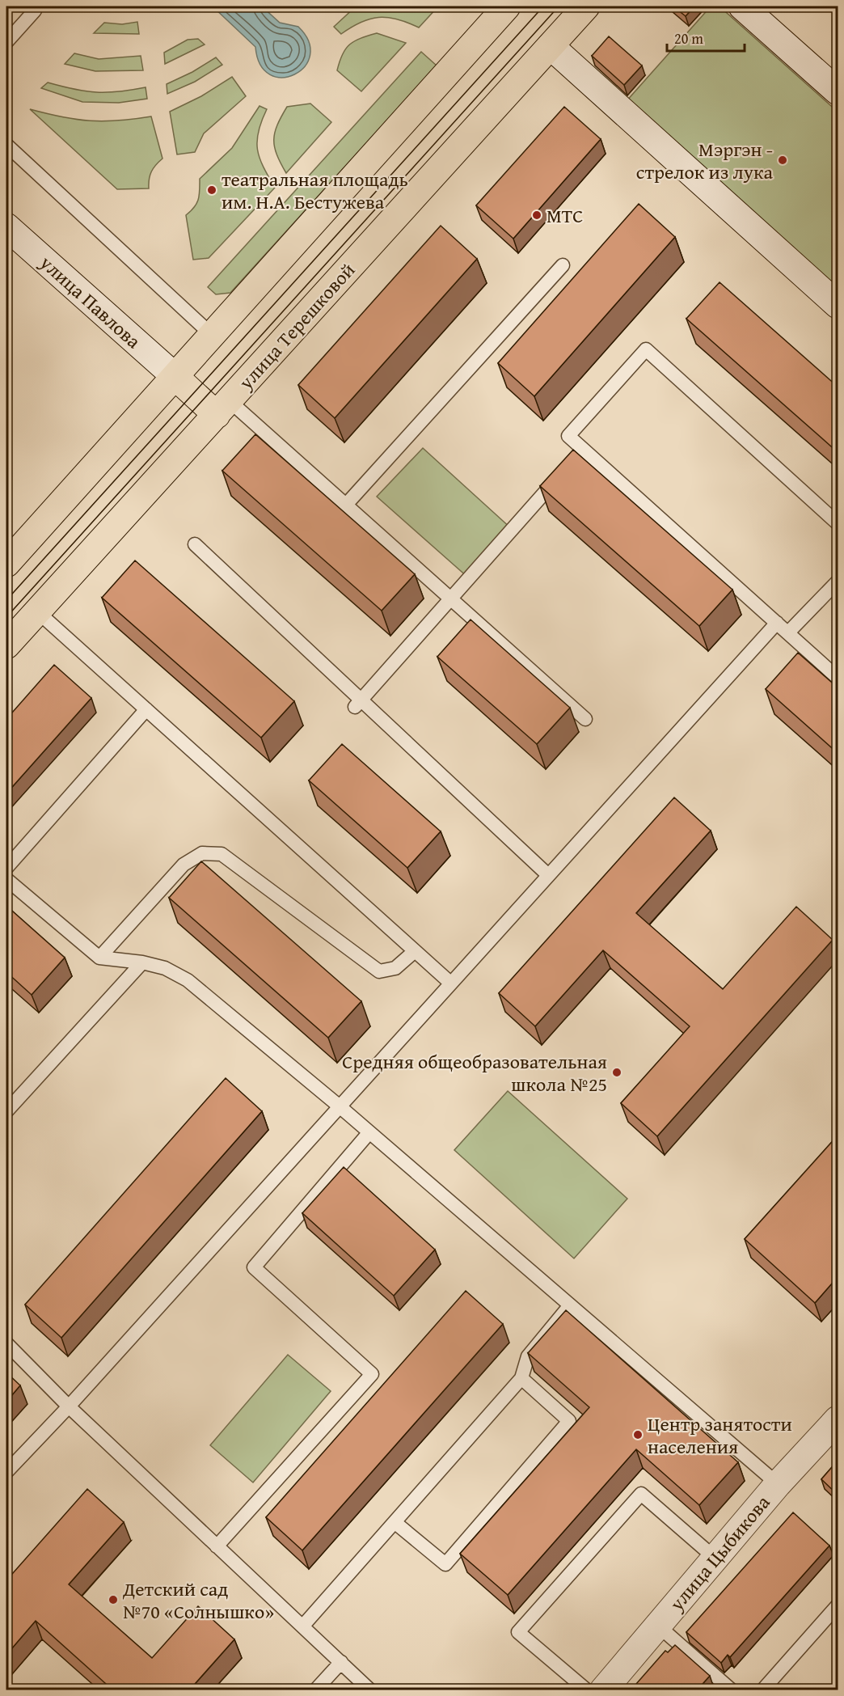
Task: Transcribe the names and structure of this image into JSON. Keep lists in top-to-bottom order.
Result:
{
  "streets": {
    "main road": ["улица Терешковой"],
    "street": ["улица Павлова", "улица Цыбикова"]
  },
  "places": [
    "Мэргэн - стрелок из лука",
    "театральная площадь им. Н.А. Бестужева",
    "МТС",
    "Средняя общеобразовательная школа №25",
    "Центр занятости населения",
    "Детский сад №70 «Солнышко»"
  ],
  "scale_bar": "20 m"
}
